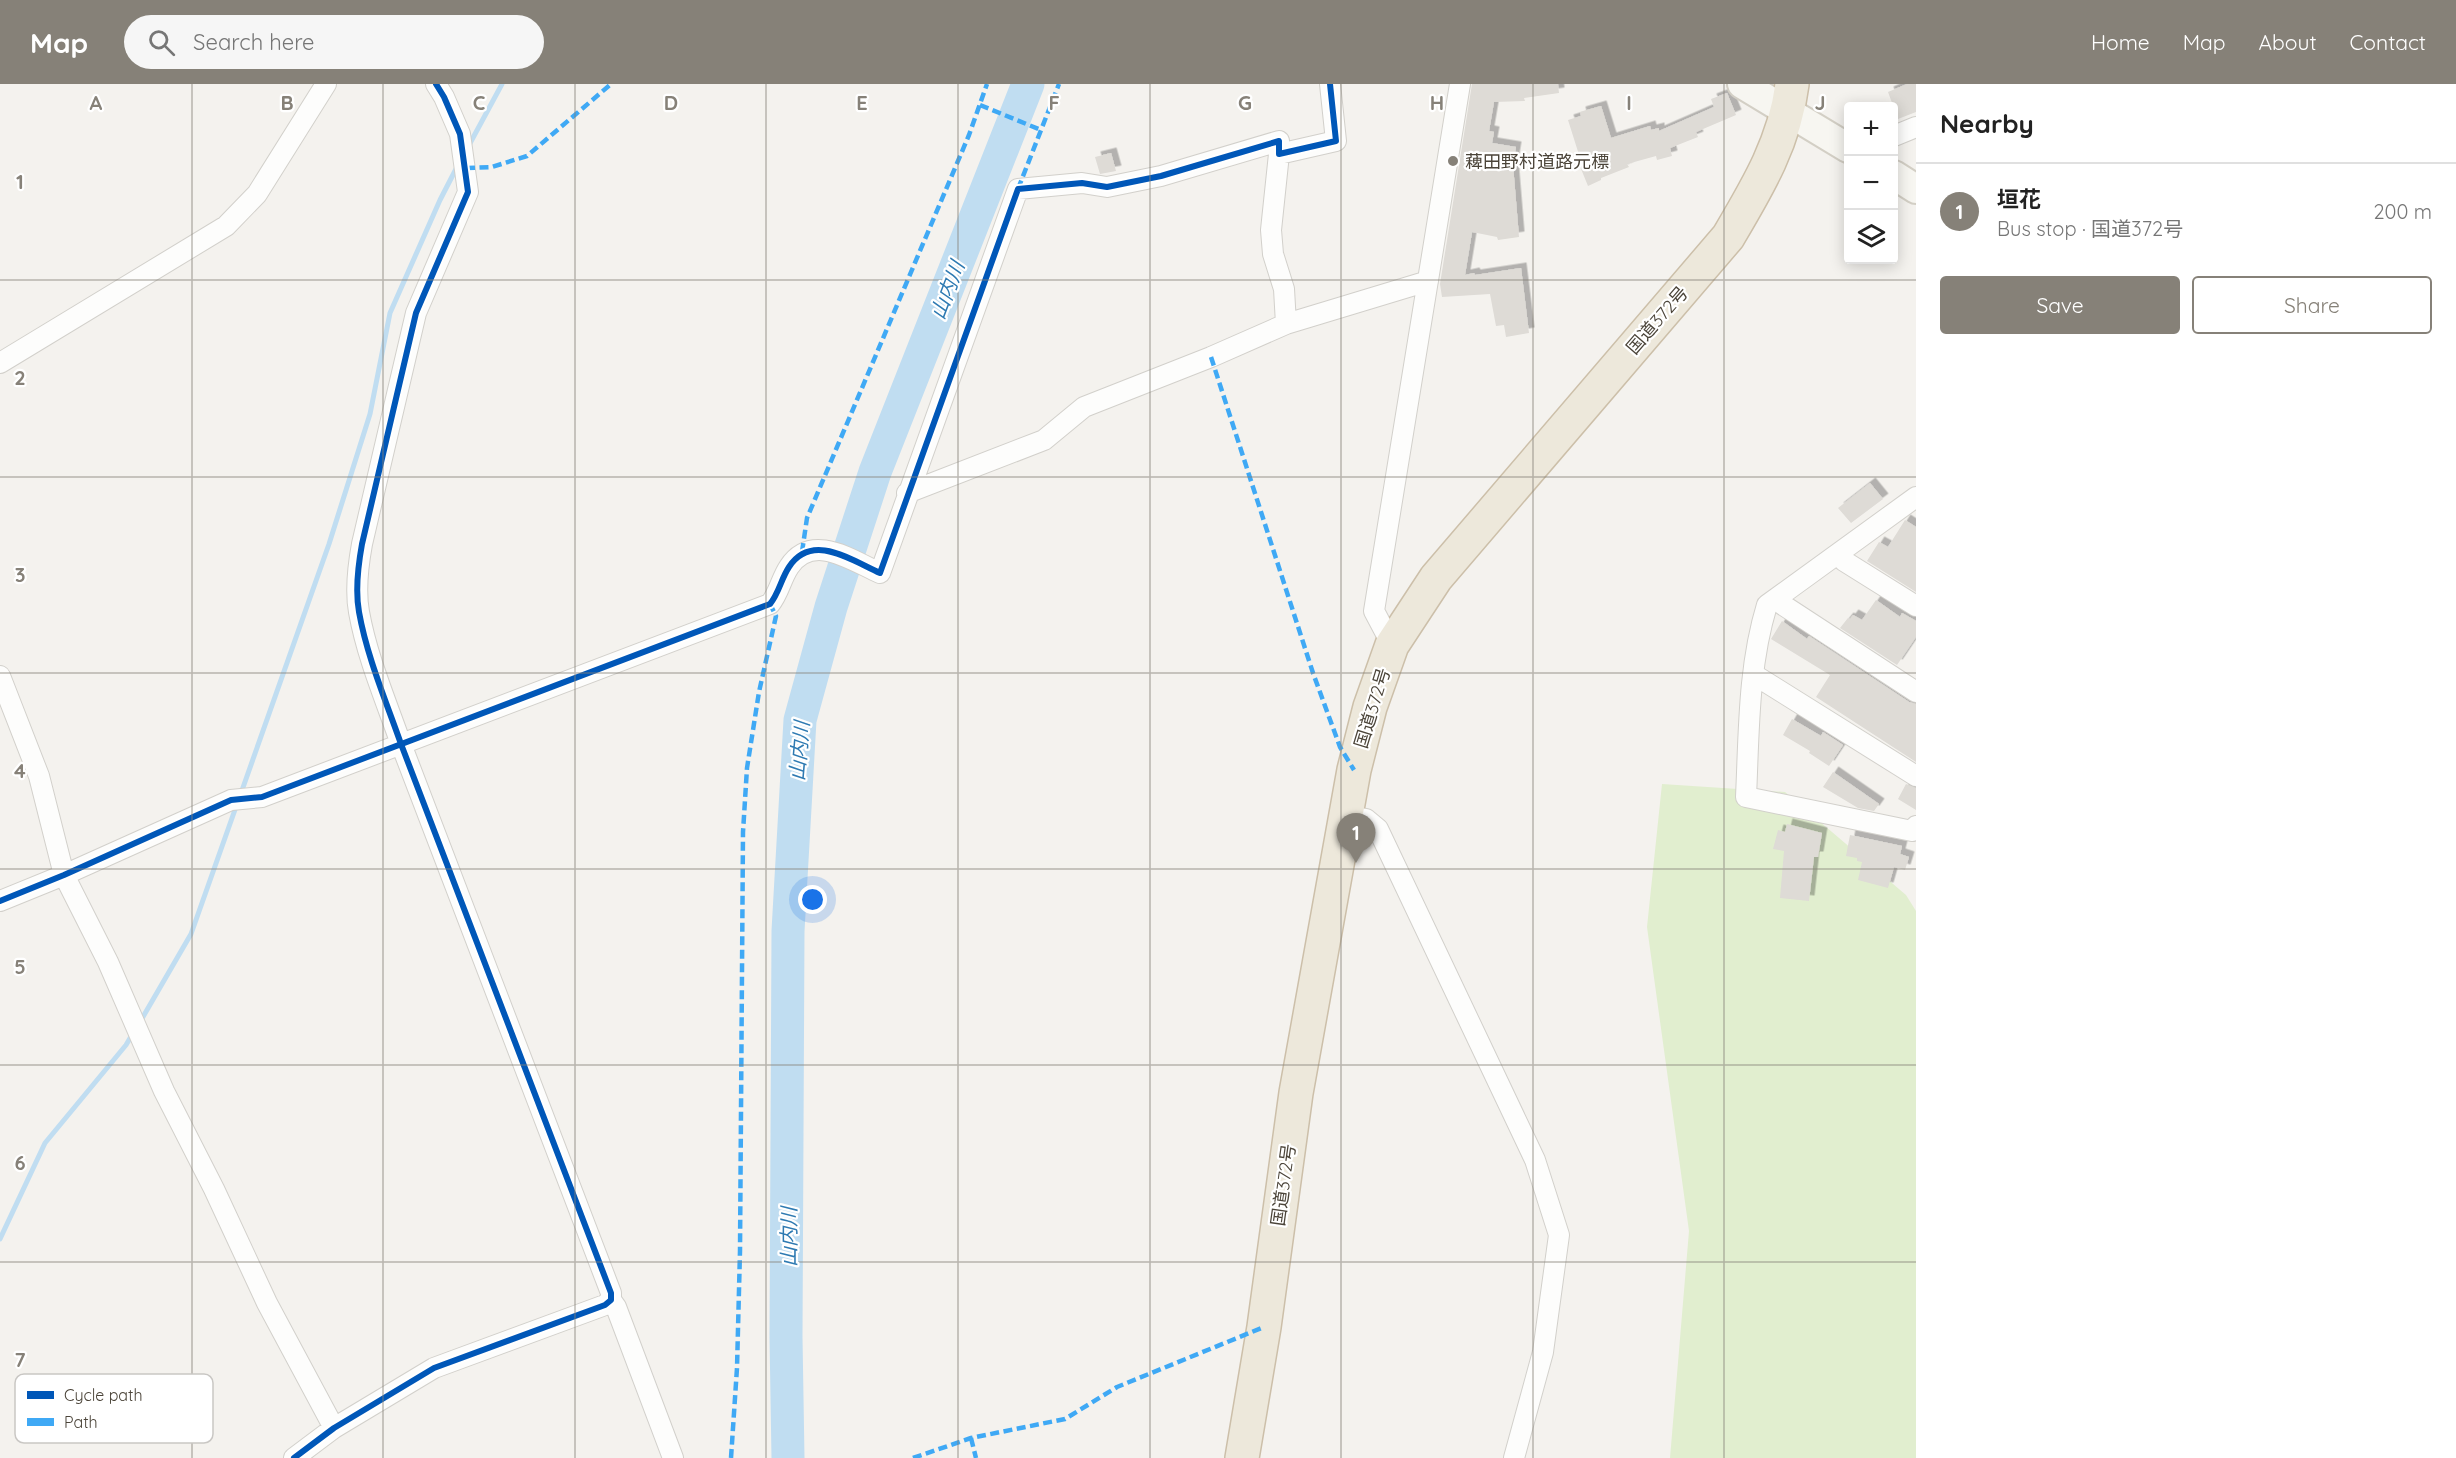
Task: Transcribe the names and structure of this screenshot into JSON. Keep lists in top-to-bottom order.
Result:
{
  "streets": {
    "highway": ["国道372号"]
  },
  "water": ["山内川"],
  "places": ["薭田野村道路元標"],
  "legend": ["Cycle path", "Path"],
  "page": {
    "header": "Map",
    "search": "Search here",
    "nav": [
      "Home",
      "Map",
      "About",
      "Contact"
    ],
    "heading": "Nearby",
    "map_buttons": ["+", "−"],
    "list": [
      {
        "mark": "1",
        "name": "垣花",
        "note": "Bus stop · 国道372号",
        "value": "200 m"
      }
    ],
    "buttons": ["Save", "Share"],
    "pins": "1"
  },
  "grid": {
    "columns": [
      "A",
      "B",
      "C",
      "D",
      "E",
      "F",
      "G",
      "H",
      "I",
      "J"
    ],
    "rows": [
      "1",
      "2",
      "3",
      "4",
      "5",
      "6",
      "7"
    ]
  }
}
